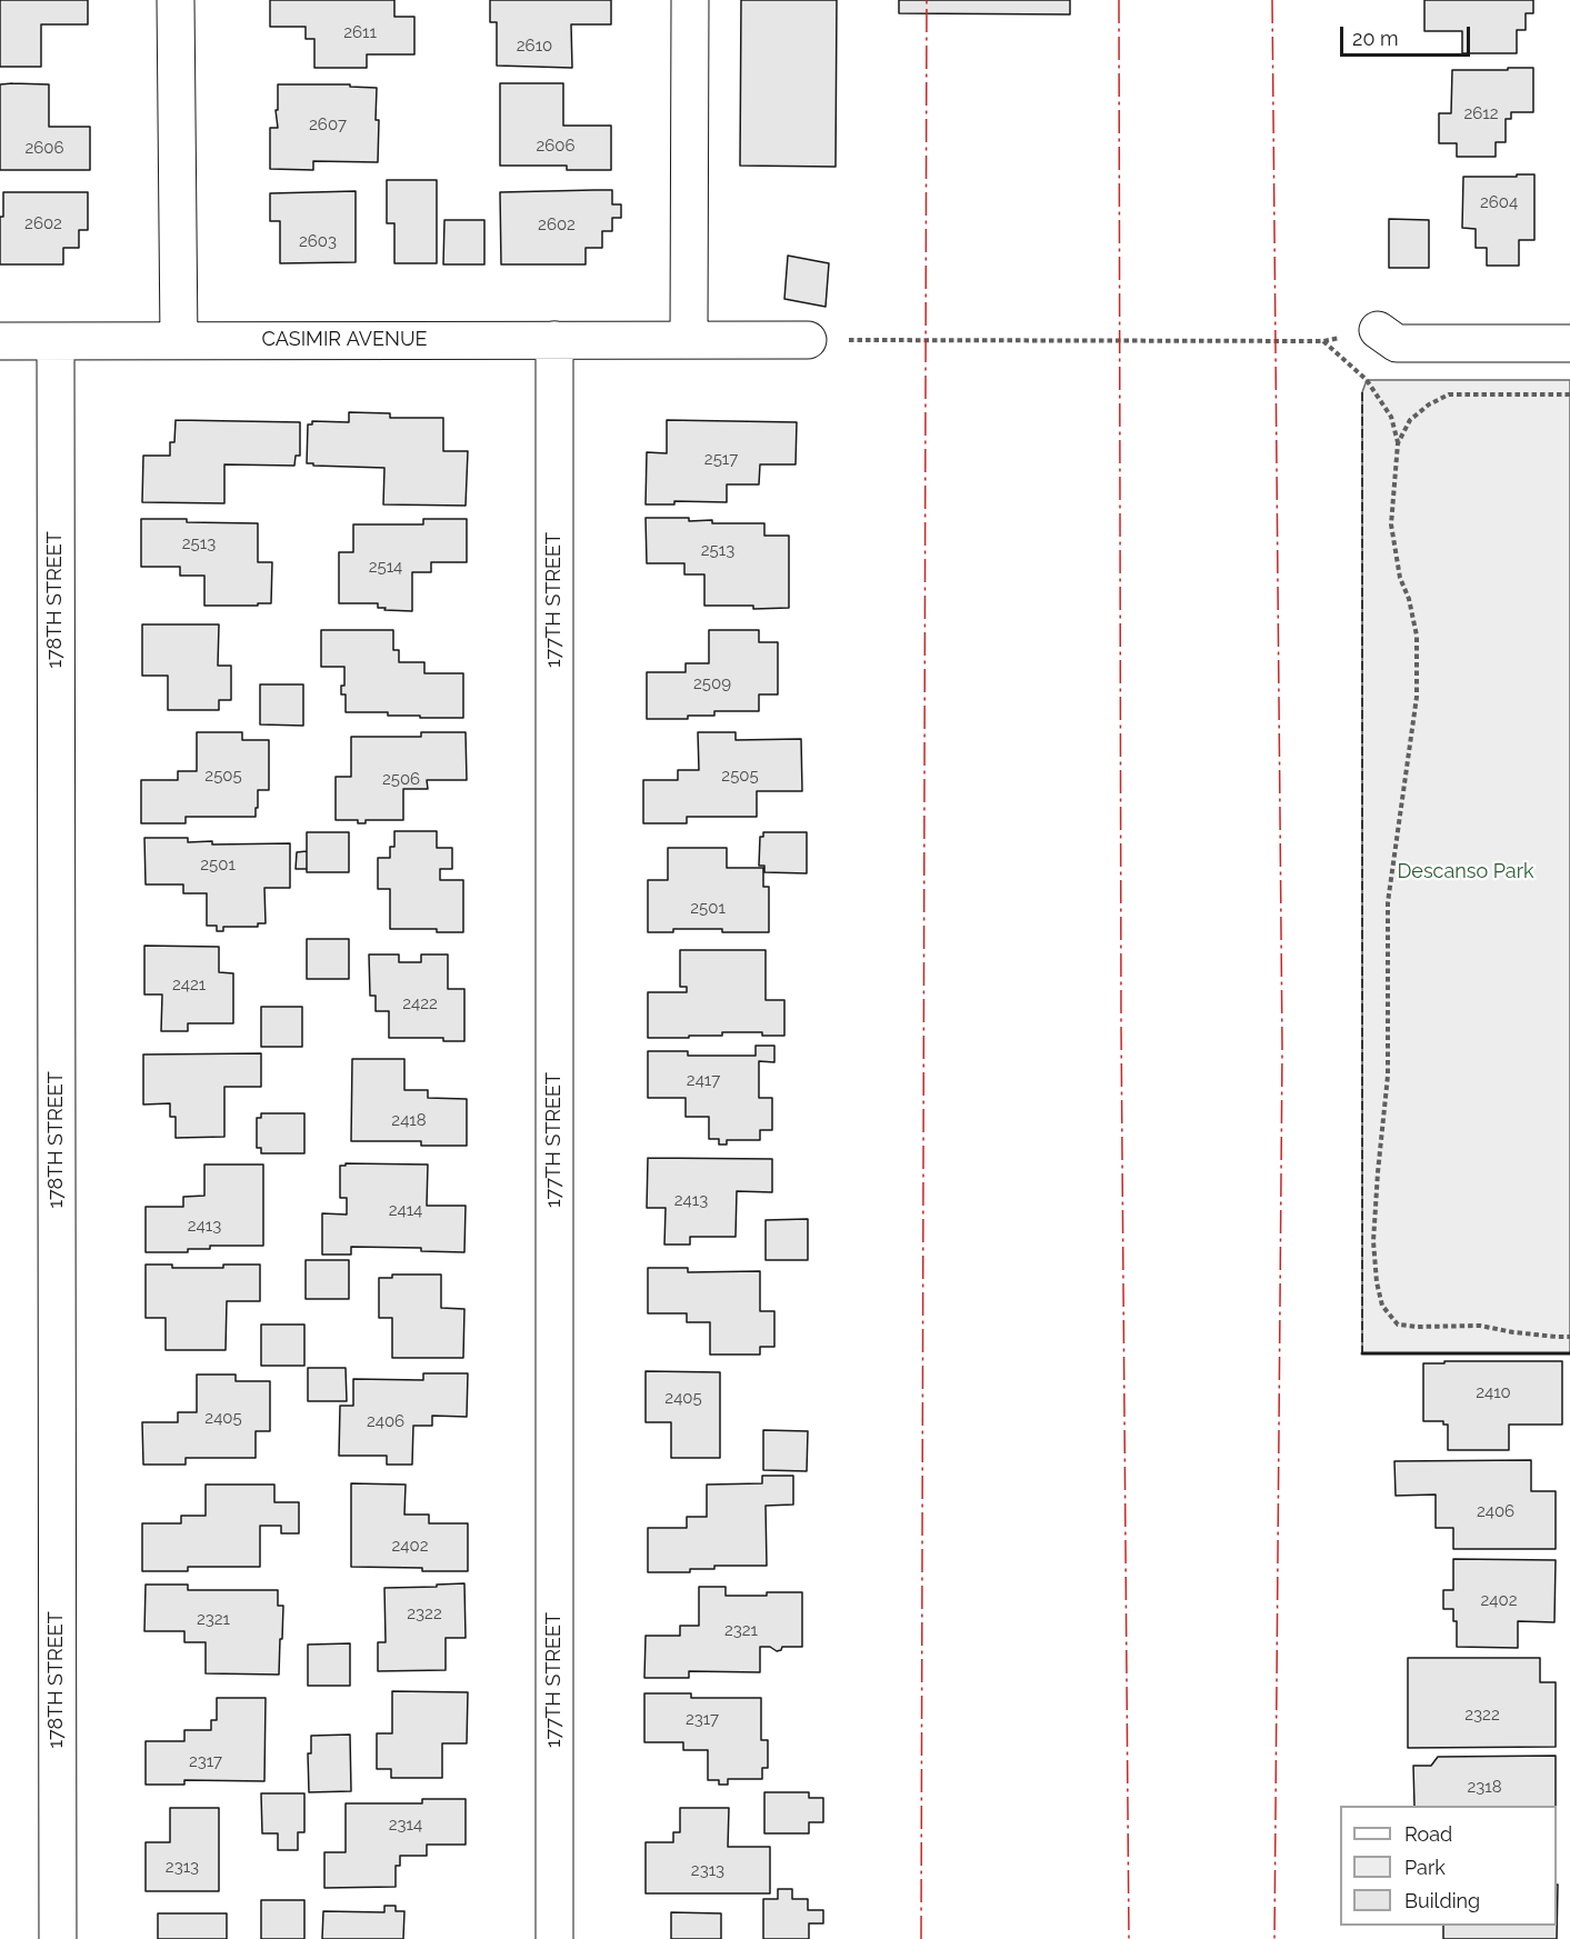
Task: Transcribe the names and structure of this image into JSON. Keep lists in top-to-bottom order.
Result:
{
  "streets": {
    "street": ["CASIMIR AVENUE", "178TH STREET", "177TH STREET"]
  },
  "crossings": [
    ["CASIMIR AVENUE", "178TH STREET"],
    ["CASIMIR AVENUE", "177TH STREET"]
  ],
  "parks": ["Descanso Park"],
  "house_numbers": [
    "2611",
    "2610",
    "2612",
    "2607",
    "2606",
    "2606",
    "2604",
    "2602",
    "2602",
    "2603",
    "2517",
    "2513",
    "2513",
    "2514",
    "2509",
    "2505",
    "2505",
    "2506",
    "2501",
    "2501",
    "2421",
    "2422",
    "2417",
    "2418",
    "2413",
    "2414",
    "2413",
    "2410",
    "2405",
    "2405",
    "2406",
    "2406",
    "2402",
    "2402",
    "2322",
    "2321",
    "2321",
    "2322",
    "2317",
    "2317",
    "2318",
    "2314",
    "2313",
    "2313"
  ],
  "legend": ["Road", "Park", "Building"],
  "scale_bar": "20 m"
}
